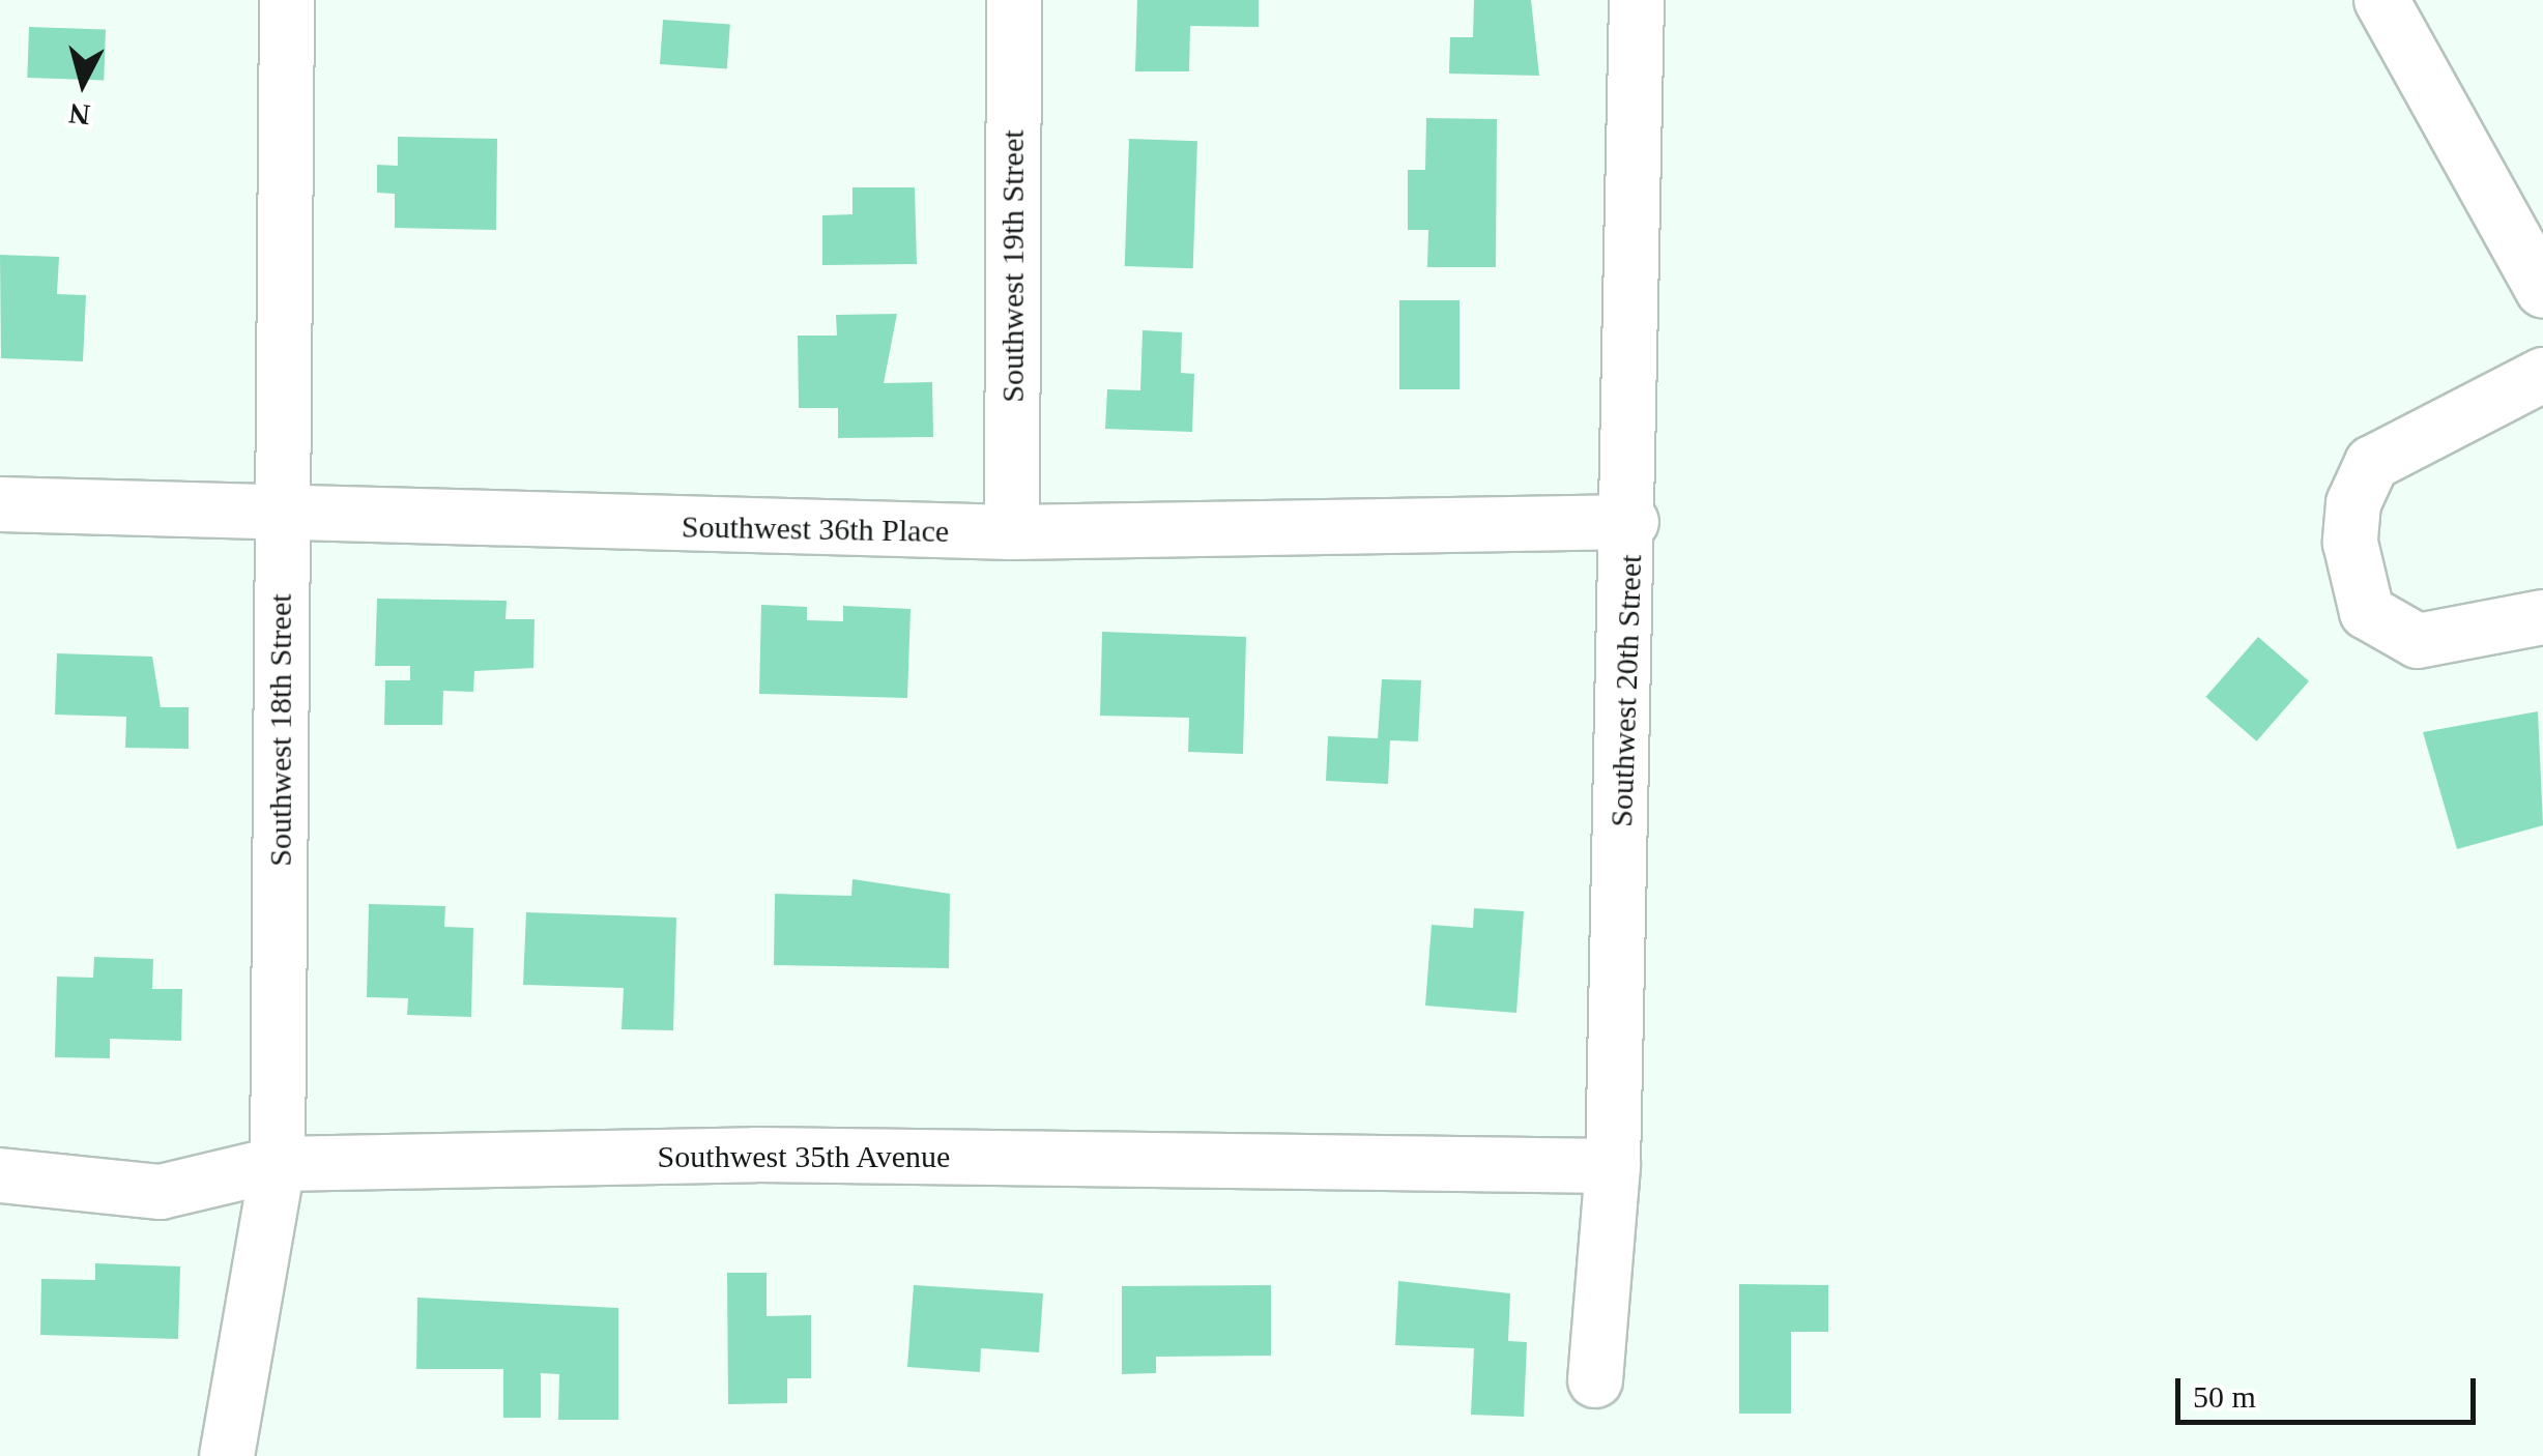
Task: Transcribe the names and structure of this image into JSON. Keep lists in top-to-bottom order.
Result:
{
  "streets": {
    "street": [
      "Southwest 19th Street",
      "Southwest 36th Place",
      "Southwest 20th Street",
      "Southwest 18th Street",
      "Southwest 35th Avenue"
    ]
  },
  "crossings": [
    ["Southwest 19th Street", "Southwest 36th Place"],
    ["Southwest 36th Place", "Southwest 20th Street"],
    ["Southwest 36th Place", "Southwest 18th Street"],
    ["Southwest 20th Street", "Southwest 35th Avenue"],
    ["Southwest 18th Street", "Southwest 35th Avenue"]
  ],
  "scale_bar": "50 m",
  "north": "bottom"
}
